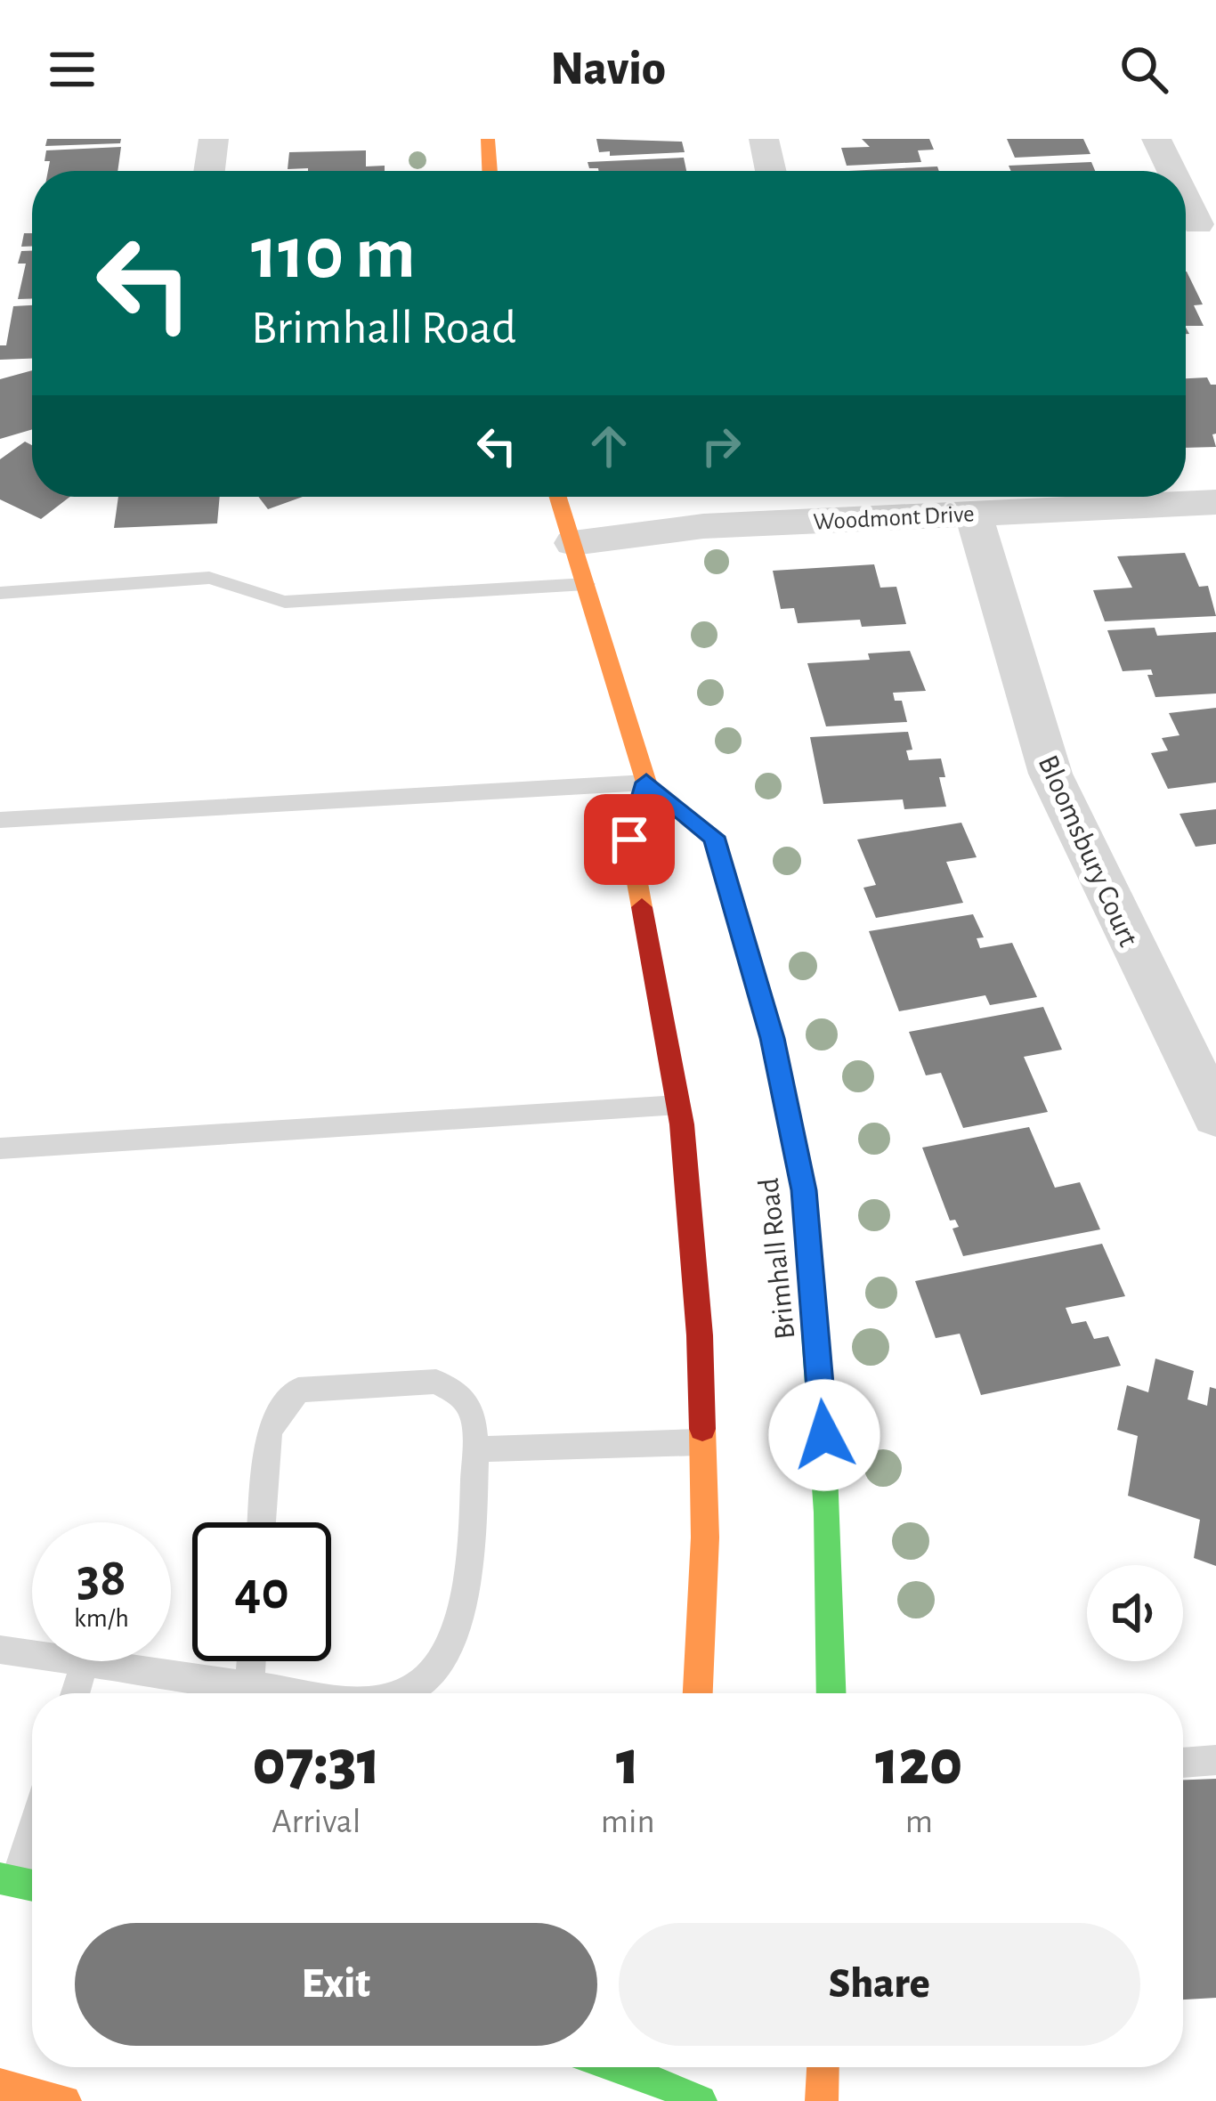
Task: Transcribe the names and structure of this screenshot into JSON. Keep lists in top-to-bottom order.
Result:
{
  "streets": {
    "street": ["Woodmont Drive", "Bloomsbury Court", "Brimhall Road"]
  },
  "crossings": [
    ["Woodmont Drive", "Bloomsbury Court"]
  ],
  "page": {
    "header": "Navio",
    "turn": ["110 m", "Brimhall Road"],
    "speed": "38 km/h",
    "limit": "40",
    "eta": [
      "07:31",
      "Arrival",
      "1",
      "min",
      "120",
      "m"
    ],
    "buttons": ["Exit", "Share"]
  }
}
